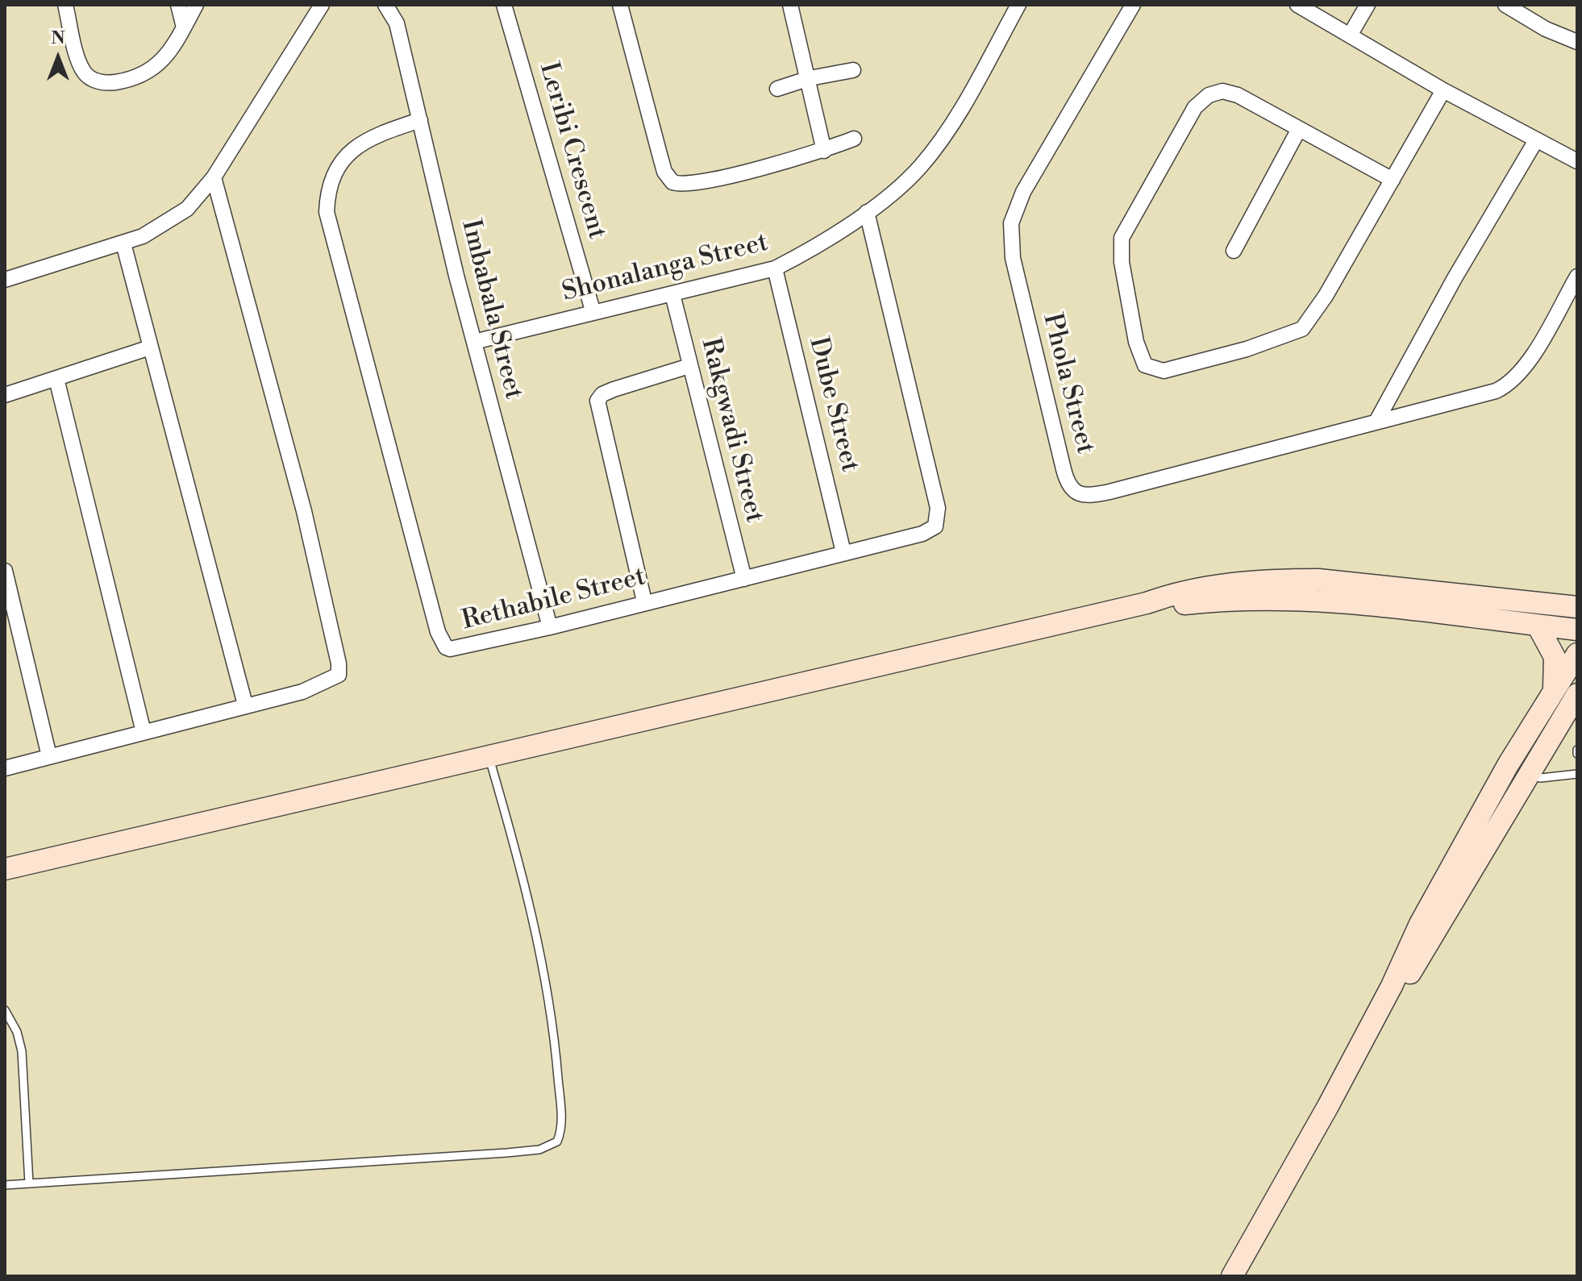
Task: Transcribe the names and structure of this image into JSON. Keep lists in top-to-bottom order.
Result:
{
  "streets": {
    "street": [
      "Leribi Crescent",
      "Shonalanga Street",
      "Imbabala Street",
      "Phola Street",
      "Dube Street",
      "Rakgwadi Street",
      "Rethabile Street"
    ]
  },
  "crossings": [
    ["Leribi Crescent", "Shonalanga Street"],
    ["Shonalanga Street", "Imbabala Street"],
    ["Shonalanga Street", "Dube Street"],
    ["Shonalanga Street", "Rakgwadi Street"],
    ["Shonalanga Street", "Rethabile Street"],
    ["Imbabala Street", "Rethabile Street"],
    ["Dube Street", "Rethabile Street"],
    ["Rakgwadi Street", "Rethabile Street"]
  ],
  "north": "top"
}
